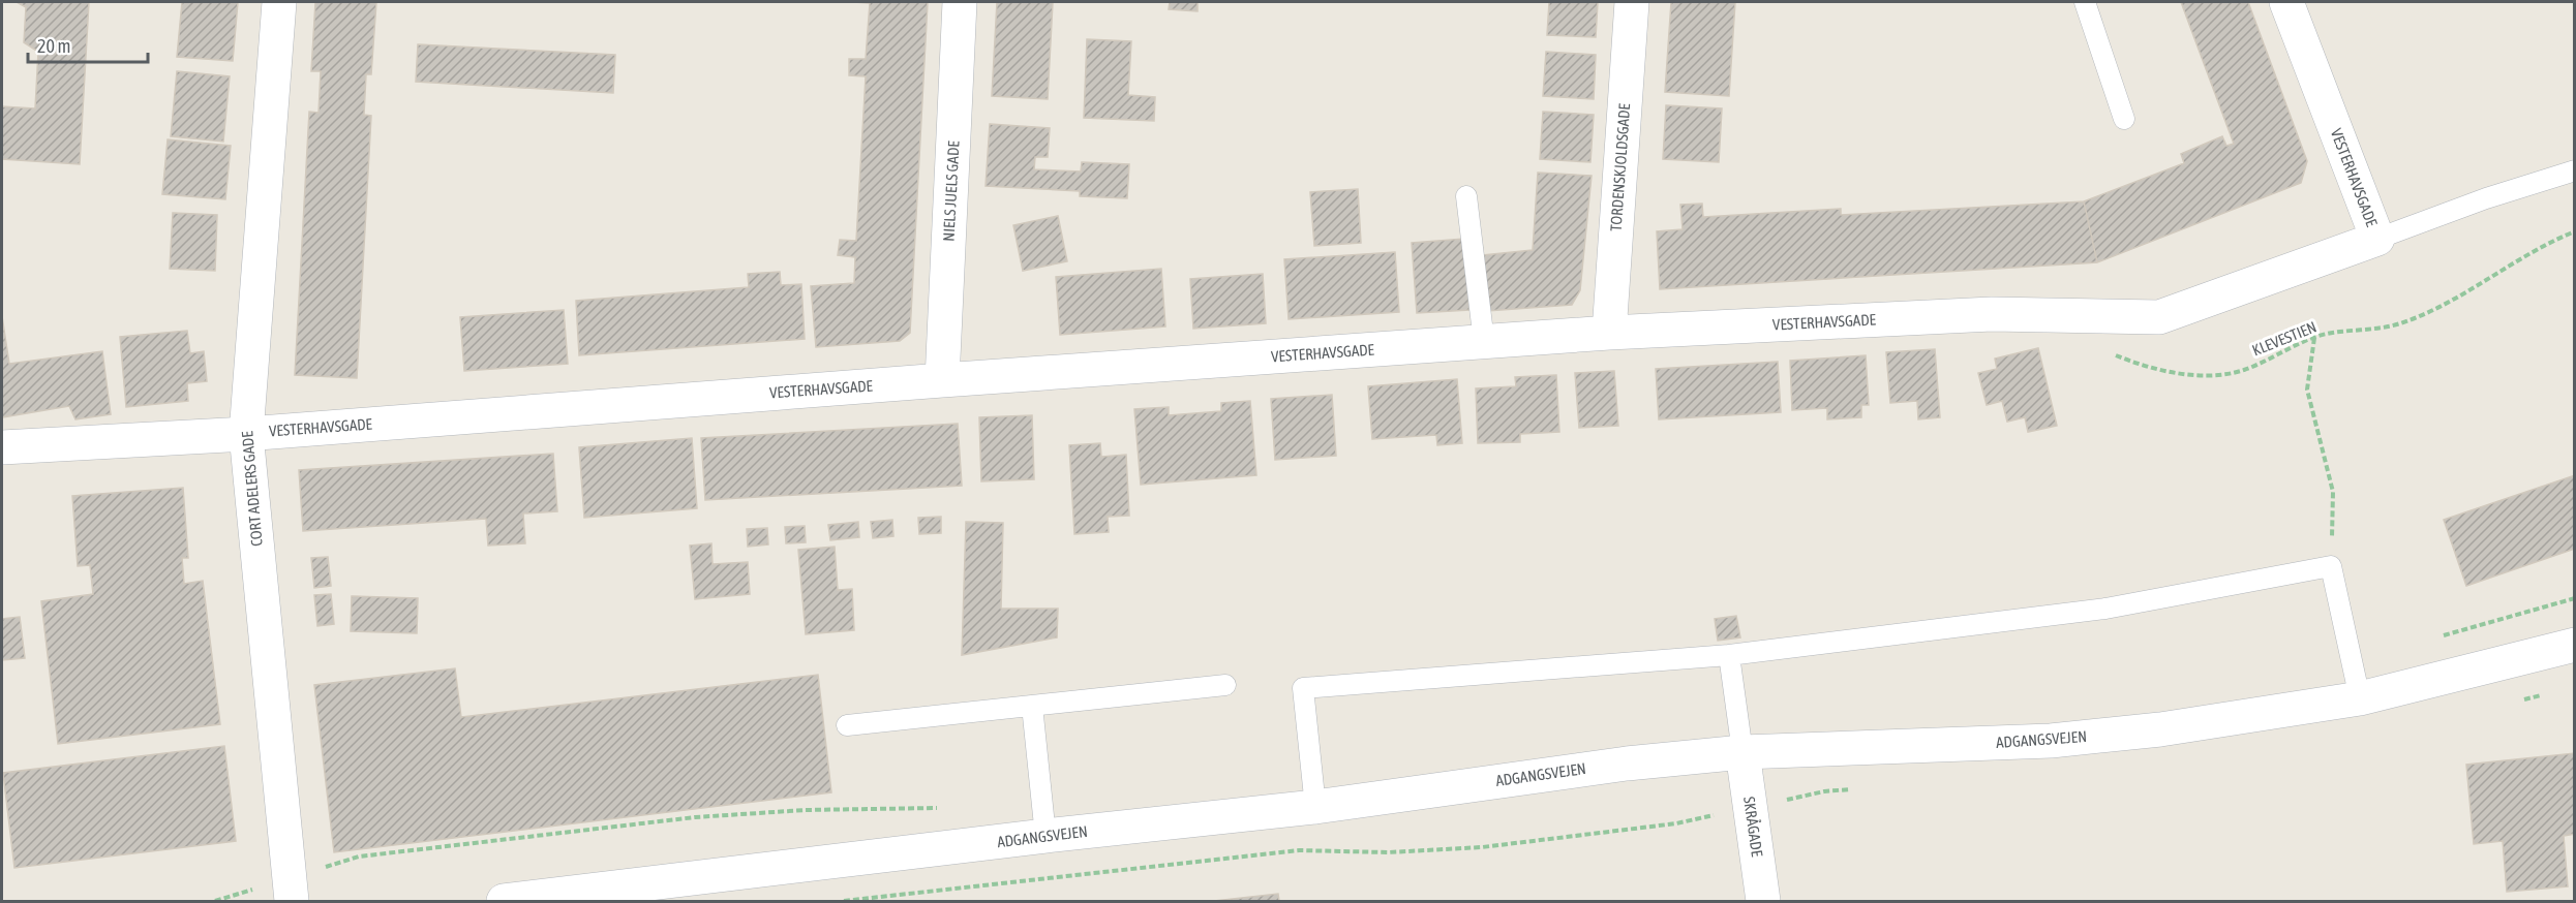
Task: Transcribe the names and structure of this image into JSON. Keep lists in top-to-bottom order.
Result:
{
  "streets": {
    "street": [
      "TORDENSKJOLDSGADE",
      "VESTERHAVSGADE",
      "NIELS JUELS GADE",
      "CORT ADELERS GADE",
      "ADGANGSVEJEN",
      "SKRÅGADE"
    ],
    "path": ["KLEVESTIEN"]
  },
  "crossings": [
    ["TORDENSKJOLDSGADE", "VESTERHAVSGADE"],
    ["VESTERHAVSGADE", "NIELS JUELS GADE"],
    ["VESTERHAVSGADE", "CORT ADELERS GADE"],
    ["ADGANGSVEJEN", "SKRÅGADE"]
  ],
  "scale_bar": "20 m"
}
